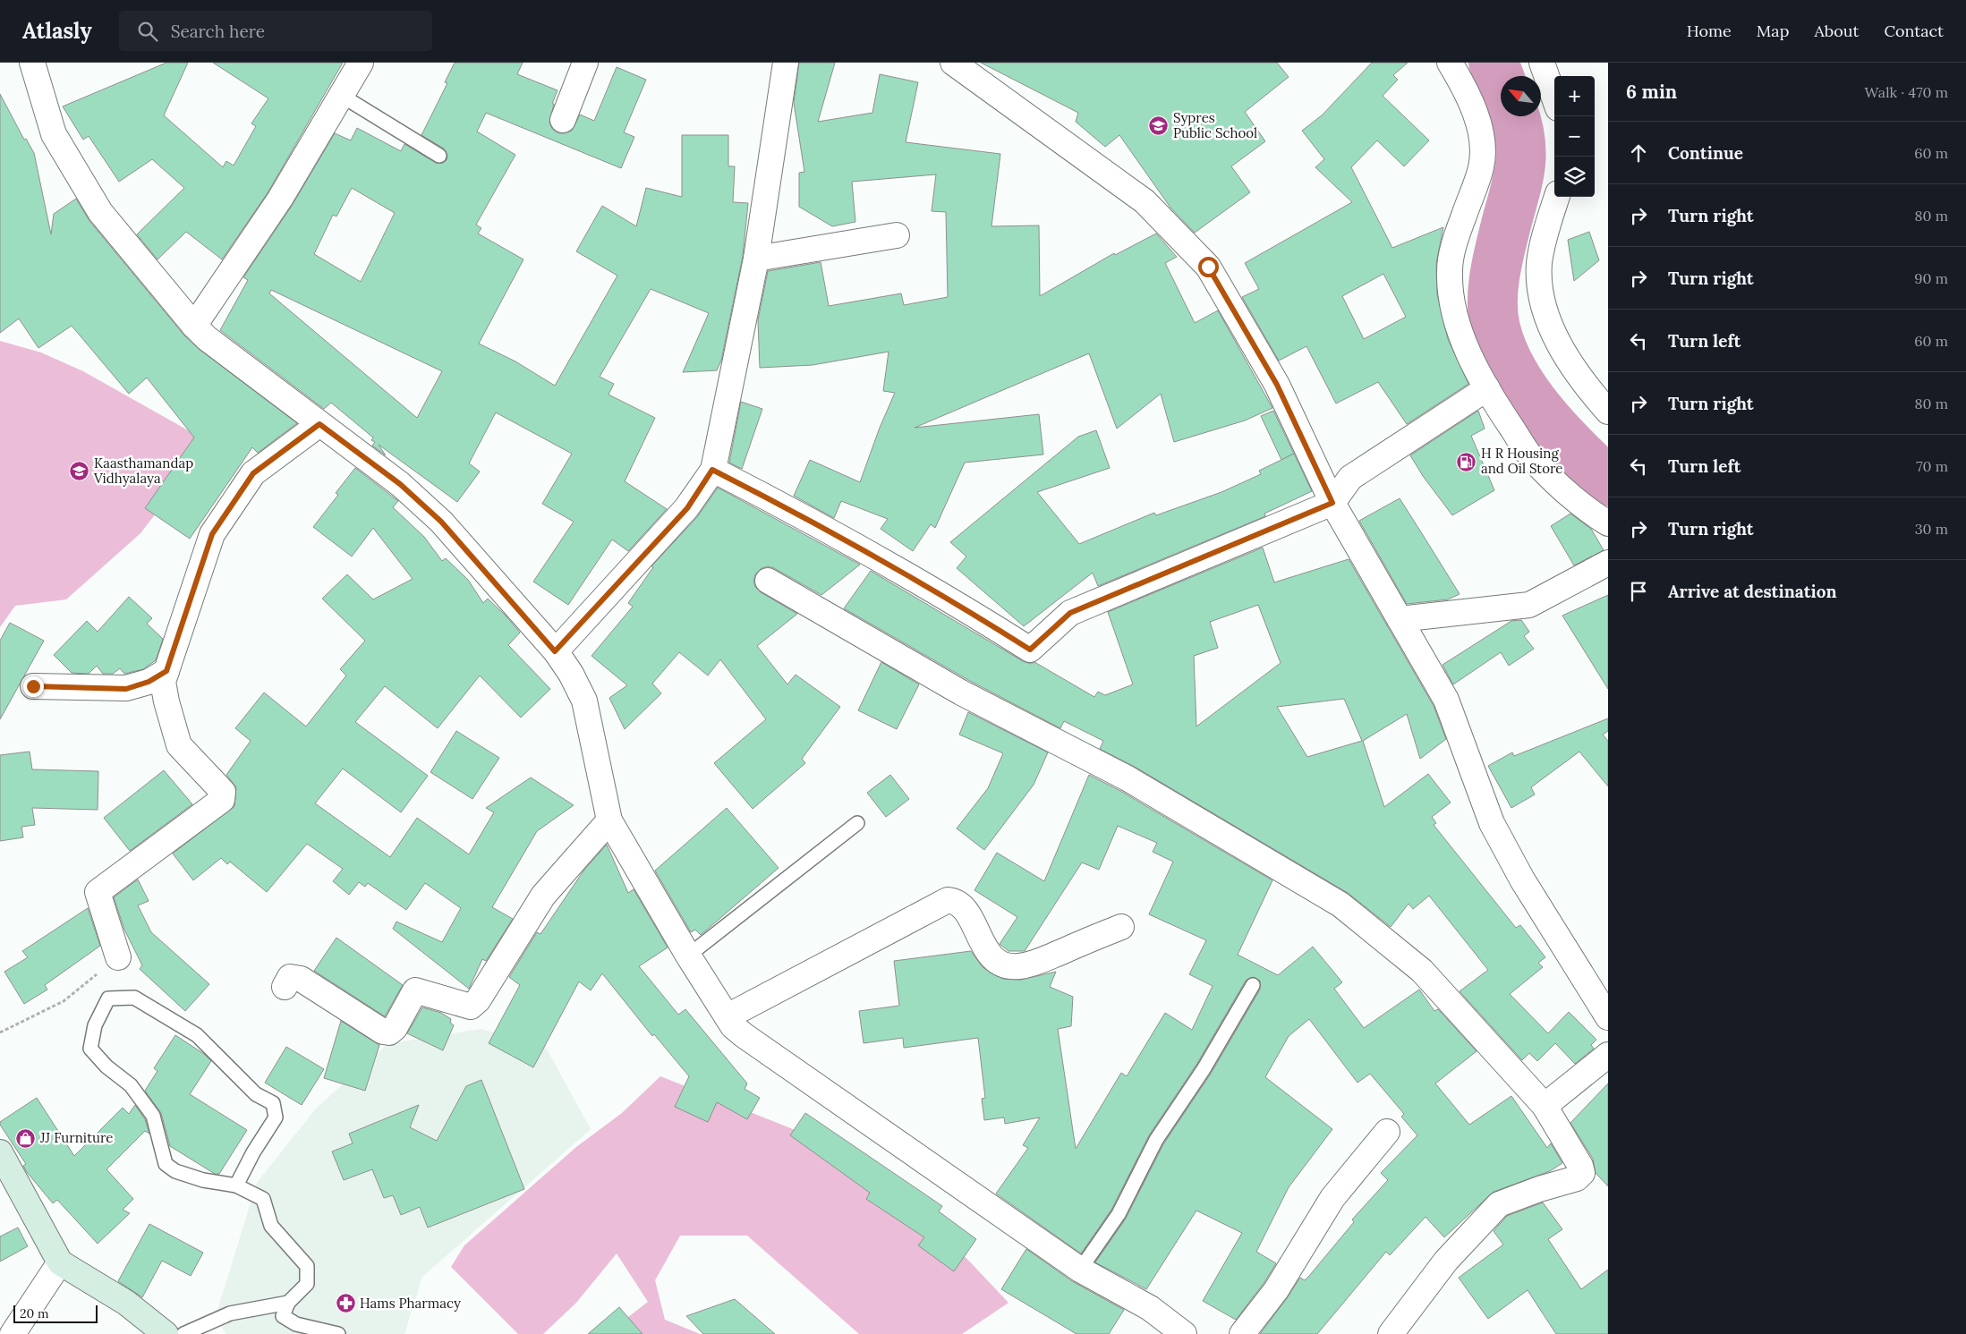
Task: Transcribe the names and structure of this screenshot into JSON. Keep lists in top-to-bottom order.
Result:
{
  "places": {
    "school or university": ["Sypres Public School", "Kaasthamandap Vidhyalaya"],
    "fuel station": ["H R Housing and Oil Store"],
    "shop": ["JJ Furniture"],
    "pharmacy": ["Hams Pharmacy"]
  },
  "scale_bar": "20 m",
  "north": "top left",
  "page": {
    "header": "Atlasly",
    "search": "Search here",
    "nav": [
      "Home",
      "Map",
      "About",
      "Contact"
    ],
    "heading": ["6 min", "Walk · 470 m"],
    "map_buttons": ["+", "−"],
    "list": [
      ["Continue", "60 m"],
      ["Turn right", "80 m"],
      ["Turn right", "90 m"],
      ["Turn left", "60 m"],
      ["Turn right", "80 m"],
      ["Turn left", "70 m"],
      ["Turn right", "30 m"],
      "Arrive at destination"
    ],
    "scale": "20 m"
  }
}
